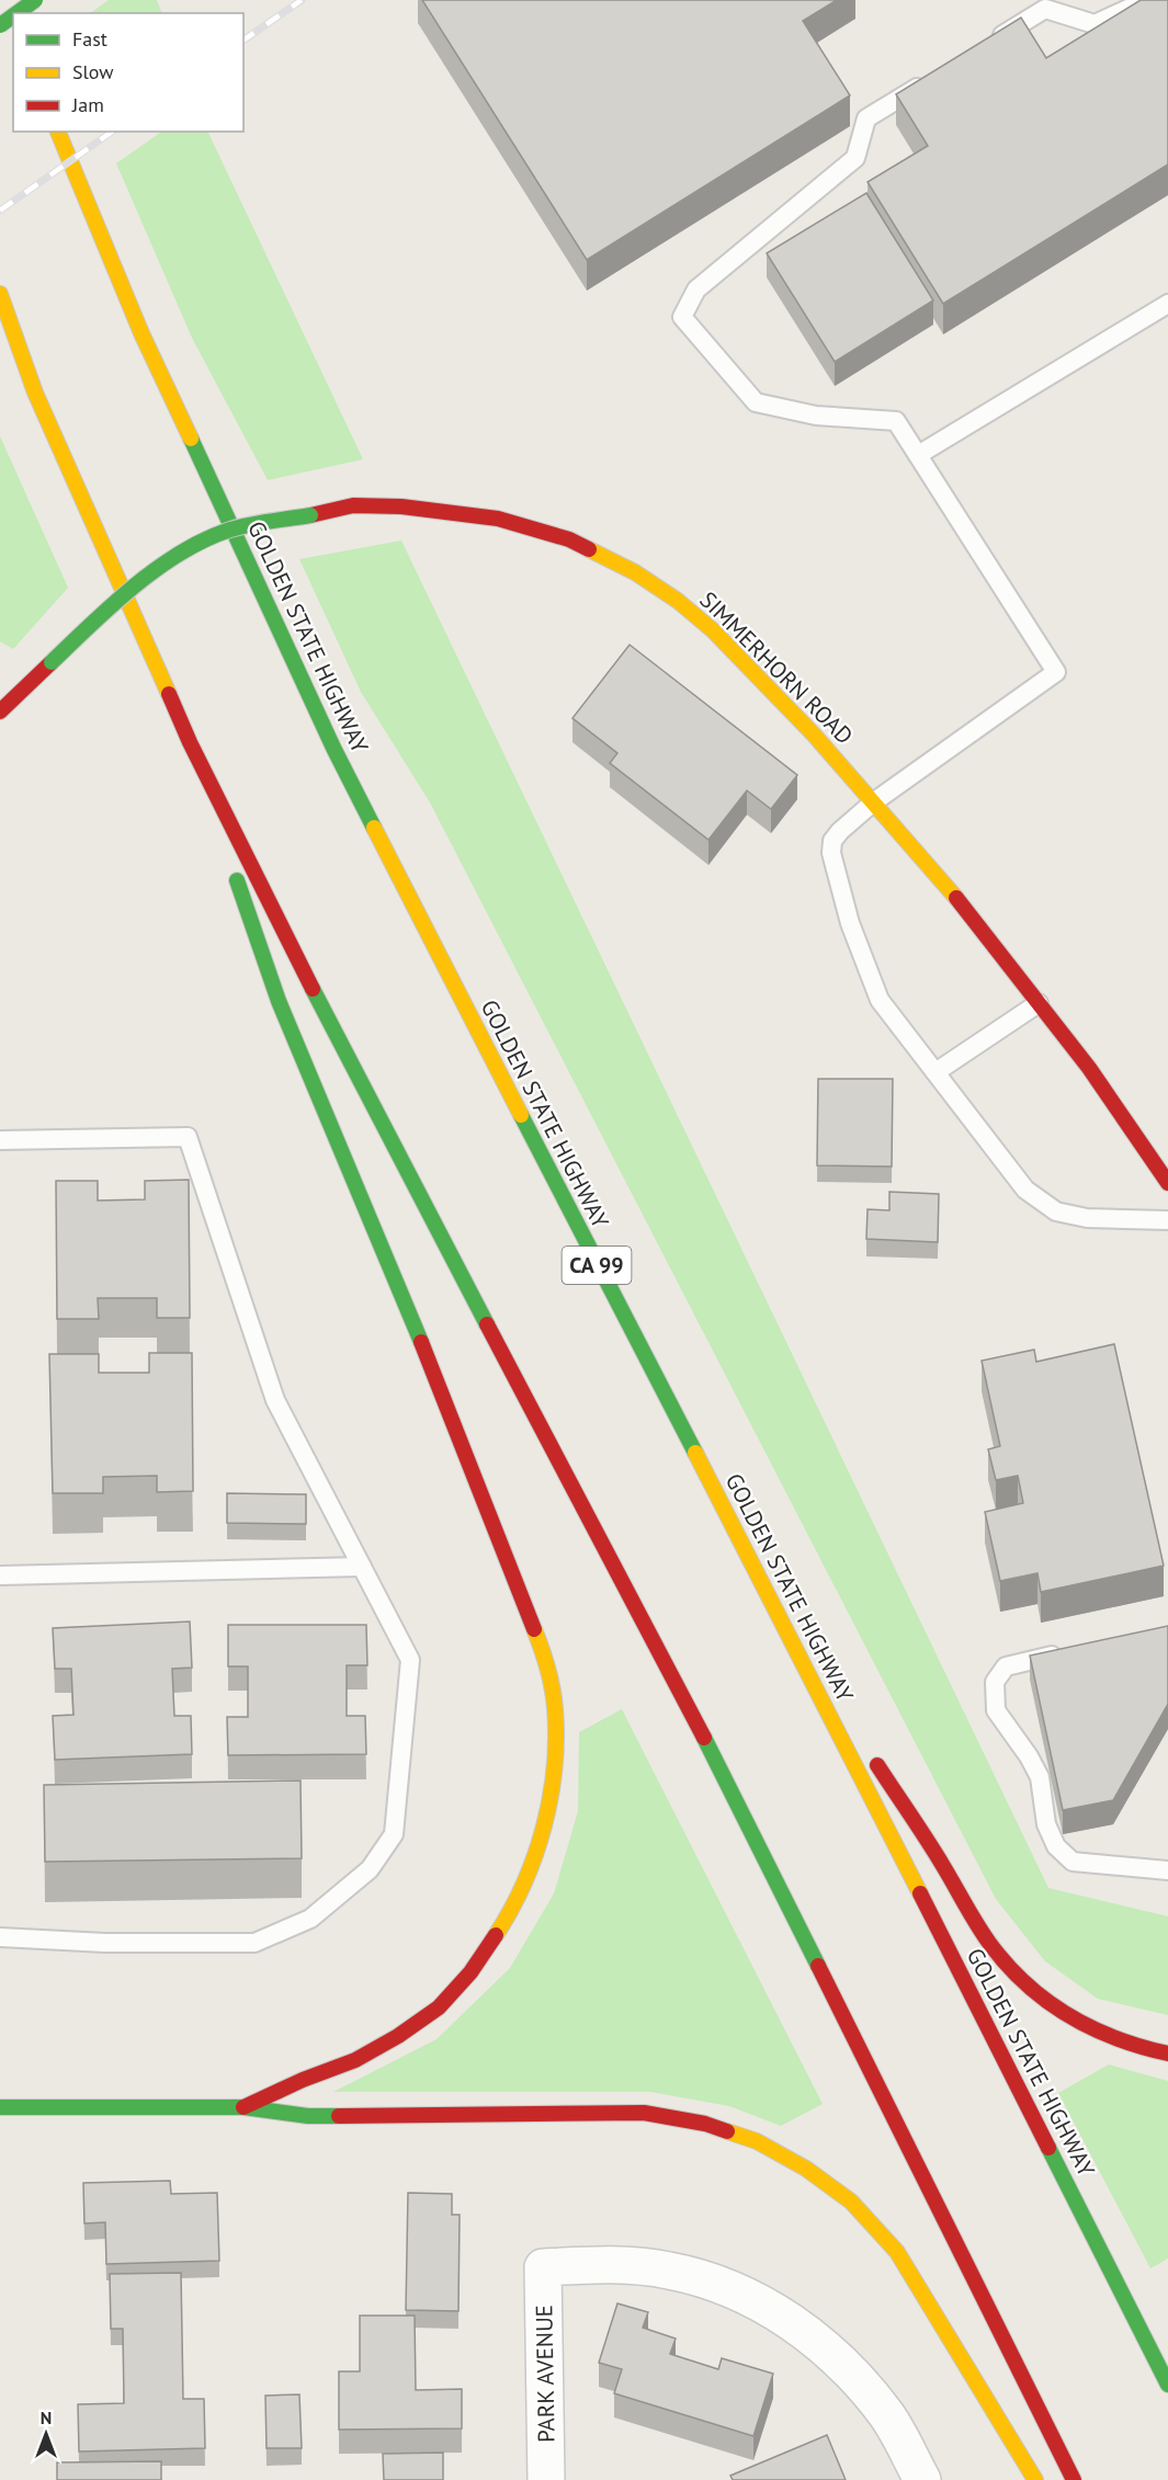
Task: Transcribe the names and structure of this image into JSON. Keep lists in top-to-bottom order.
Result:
{
  "streets": {
    "main road": ["GOLDEN STATE HIGHWAY", "SIMMERHORN ROAD", "CA 99"],
    "street": ["PARK AVENUE"]
  },
  "legend": ["Fast", "Slow", "Jam"],
  "north": "top"
}
